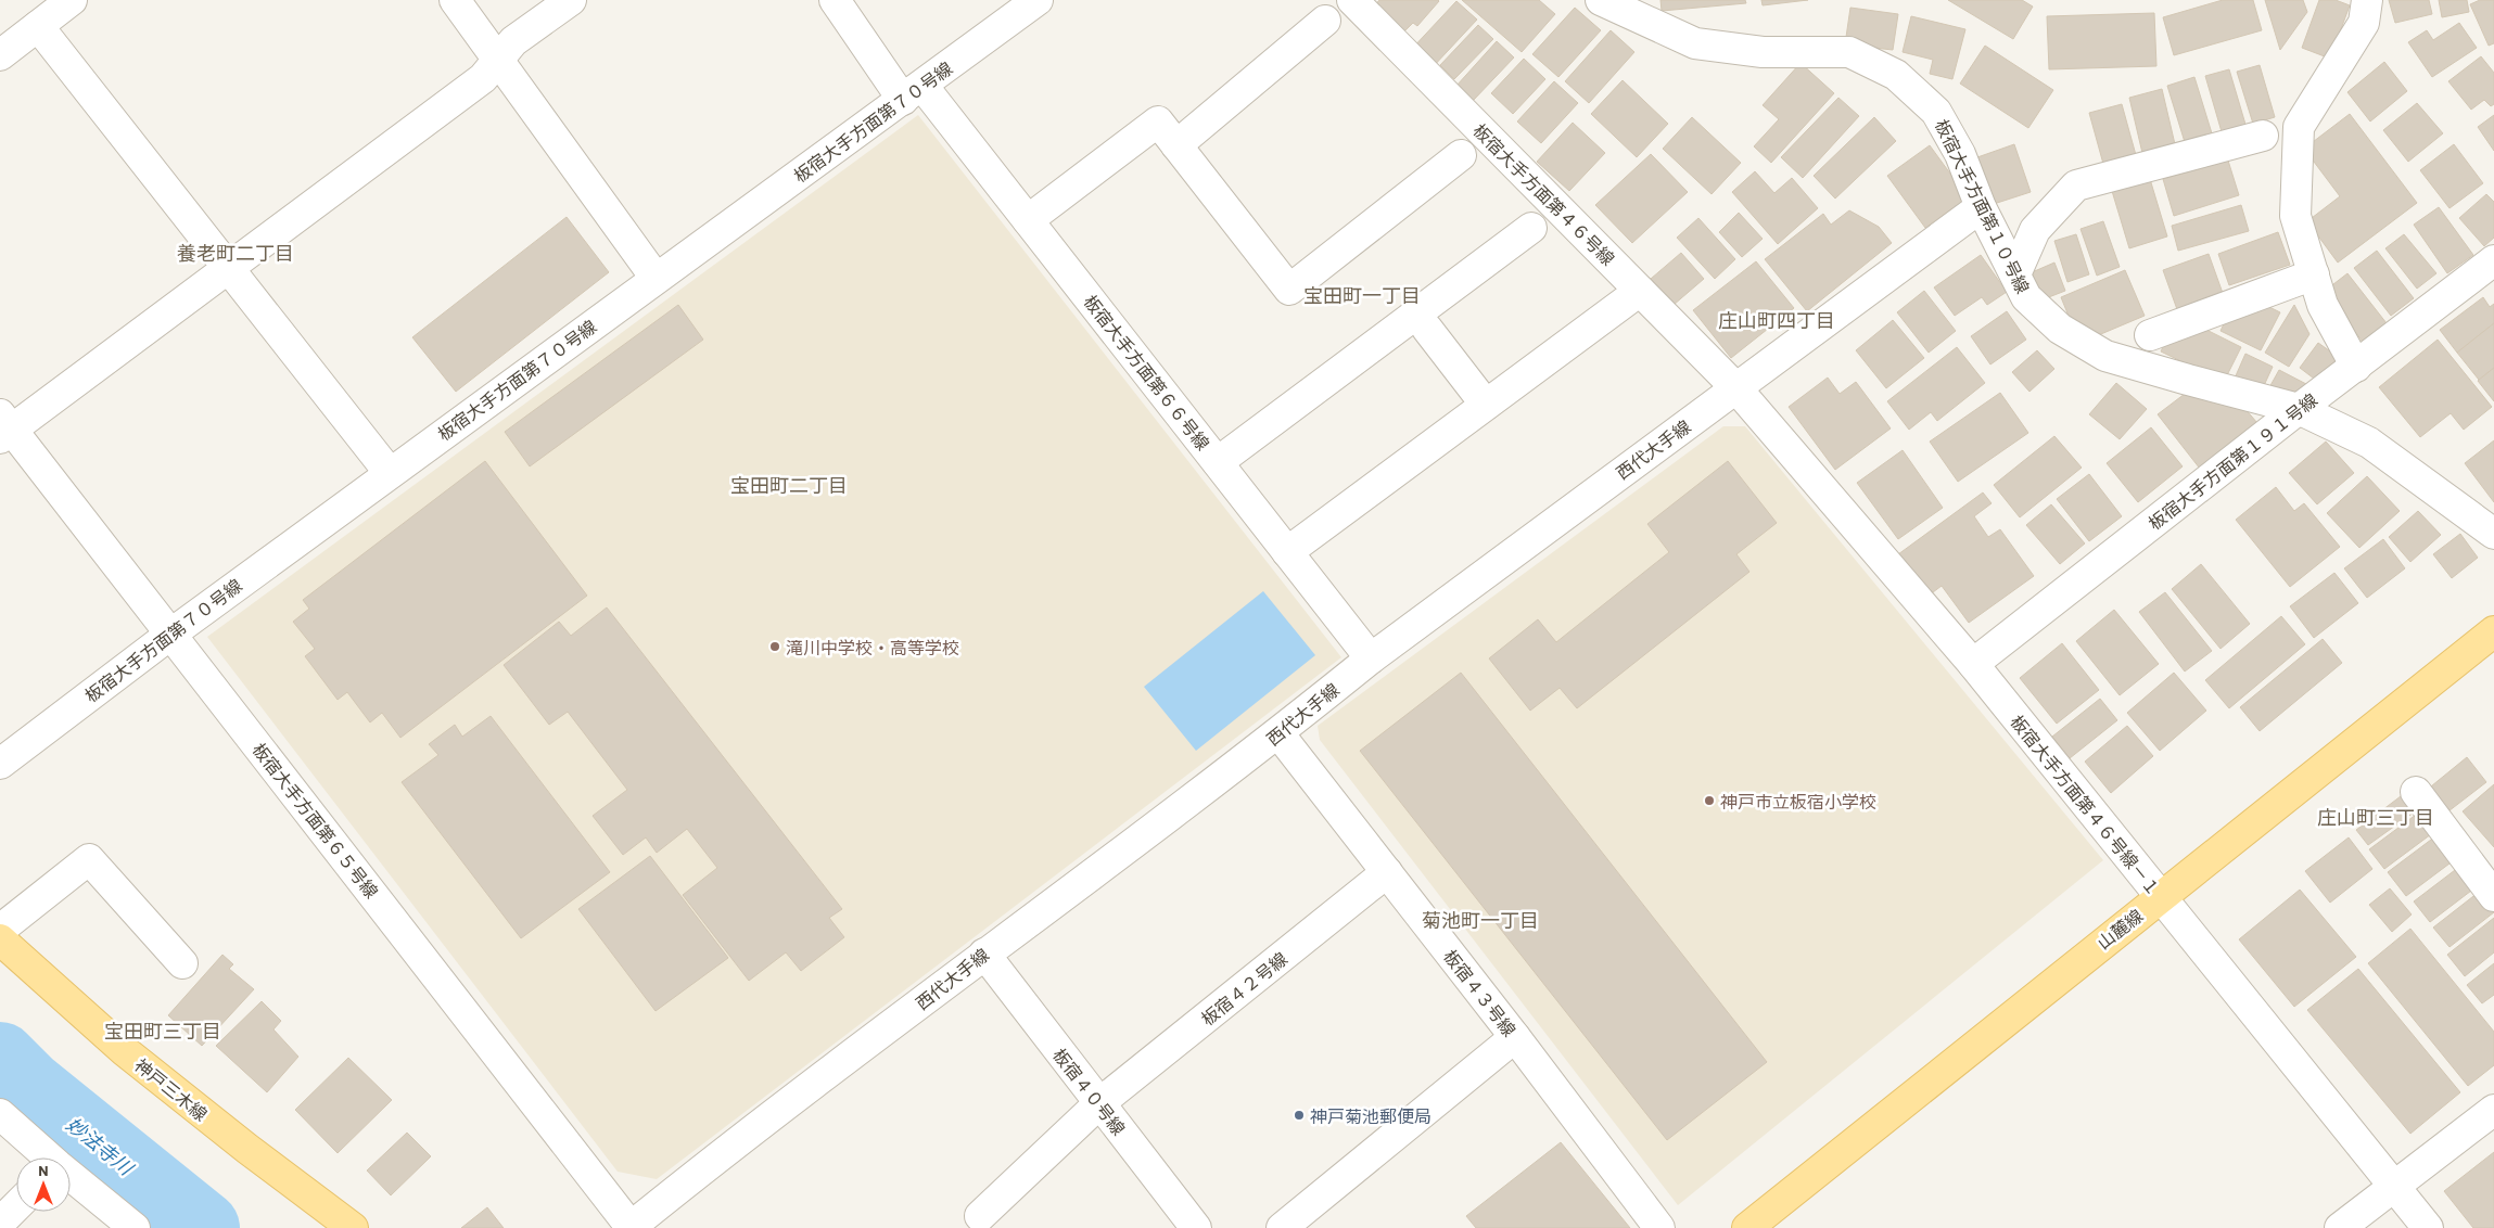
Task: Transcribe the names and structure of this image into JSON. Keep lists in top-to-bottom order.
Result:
{
  "streets": {
    "main road": ["山麓線", "神戸三木線"],
    "street": [
      "板宿大手方面第７０号線",
      "板宿大手方面第４６号線",
      "板宿大手方面第１０号線",
      "板宿大手方面第６６号線",
      "西代大手線",
      "板宿大手方面第１９１号線",
      "板宿大手方面第４６号線－１",
      "板宿大手方面第６５号線",
      "板宿４２号線",
      "板宿４３号線",
      "板宿４０号線"
    ]
  },
  "crossings": [
    ["板宿大手方面第７０号線", "板宿大手方面第６６号線"],
    ["板宿大手方面第７０号線", "板宿大手方面第６５号線"],
    ["板宿大手方面第４６号線", "西代大手線"],
    ["板宿大手方面第４６号線", "板宿大手方面第４６号線－１"],
    ["板宿大手方面第１０号線", "西代大手線"],
    ["板宿大手方面第１０号線", "板宿大手方面第１９１号線"],
    ["板宿大手方面第６６号線", "西代大手線"],
    ["西代大手線", "板宿大手方面第４６号線－１"],
    ["西代大手線", "板宿大手方面第６５号線"],
    ["西代大手線", "板宿４３号線"],
    ["西代大手線", "板宿４０号線"],
    ["板宿大手方面第１９１号線", "板宿大手方面第４６号線－１"],
    ["板宿大手方面第４６号線－１", "山麓線"],
    ["板宿４２号線", "板宿４３号線"],
    ["板宿４２号線", "板宿４０号線"]
  ],
  "districts": [
    "養老町二丁目",
    "宝田町一丁目",
    "庄山町四丁目",
    "宝田町二丁目",
    "庄山町三丁目",
    "菊池町一丁目",
    "宝田町三丁目"
  ],
  "water": ["妙法寺川"],
  "places": ["滝川中学校・高等学校", "神戸市立板宿小学校", "神戸菊池郵便局"],
  "north": "top"
}
